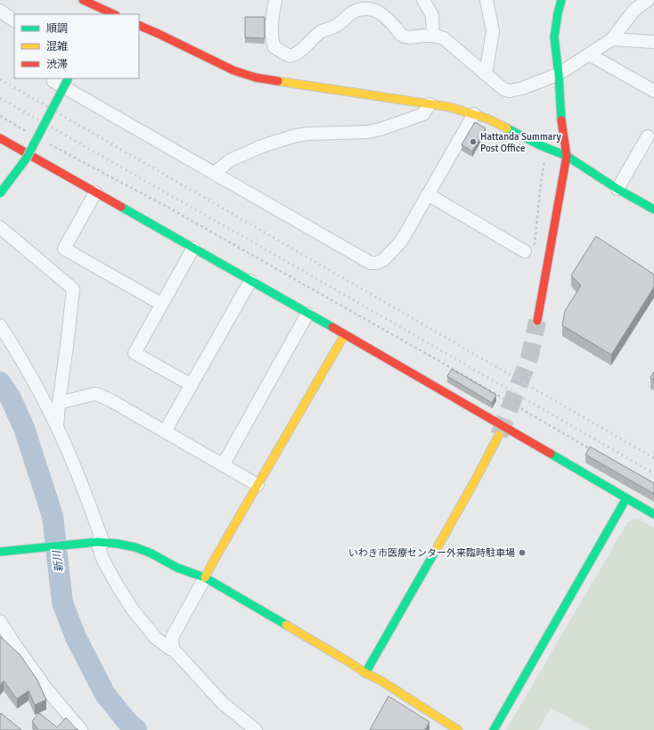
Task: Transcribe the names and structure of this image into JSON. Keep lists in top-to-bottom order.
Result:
{
  "water": ["新川"],
  "places": ["Hattanda Summary Post Office", "いわき市医療センター外来臨時駐車場"],
  "legend": ["順調", "混雑", "渋滞"]
}
